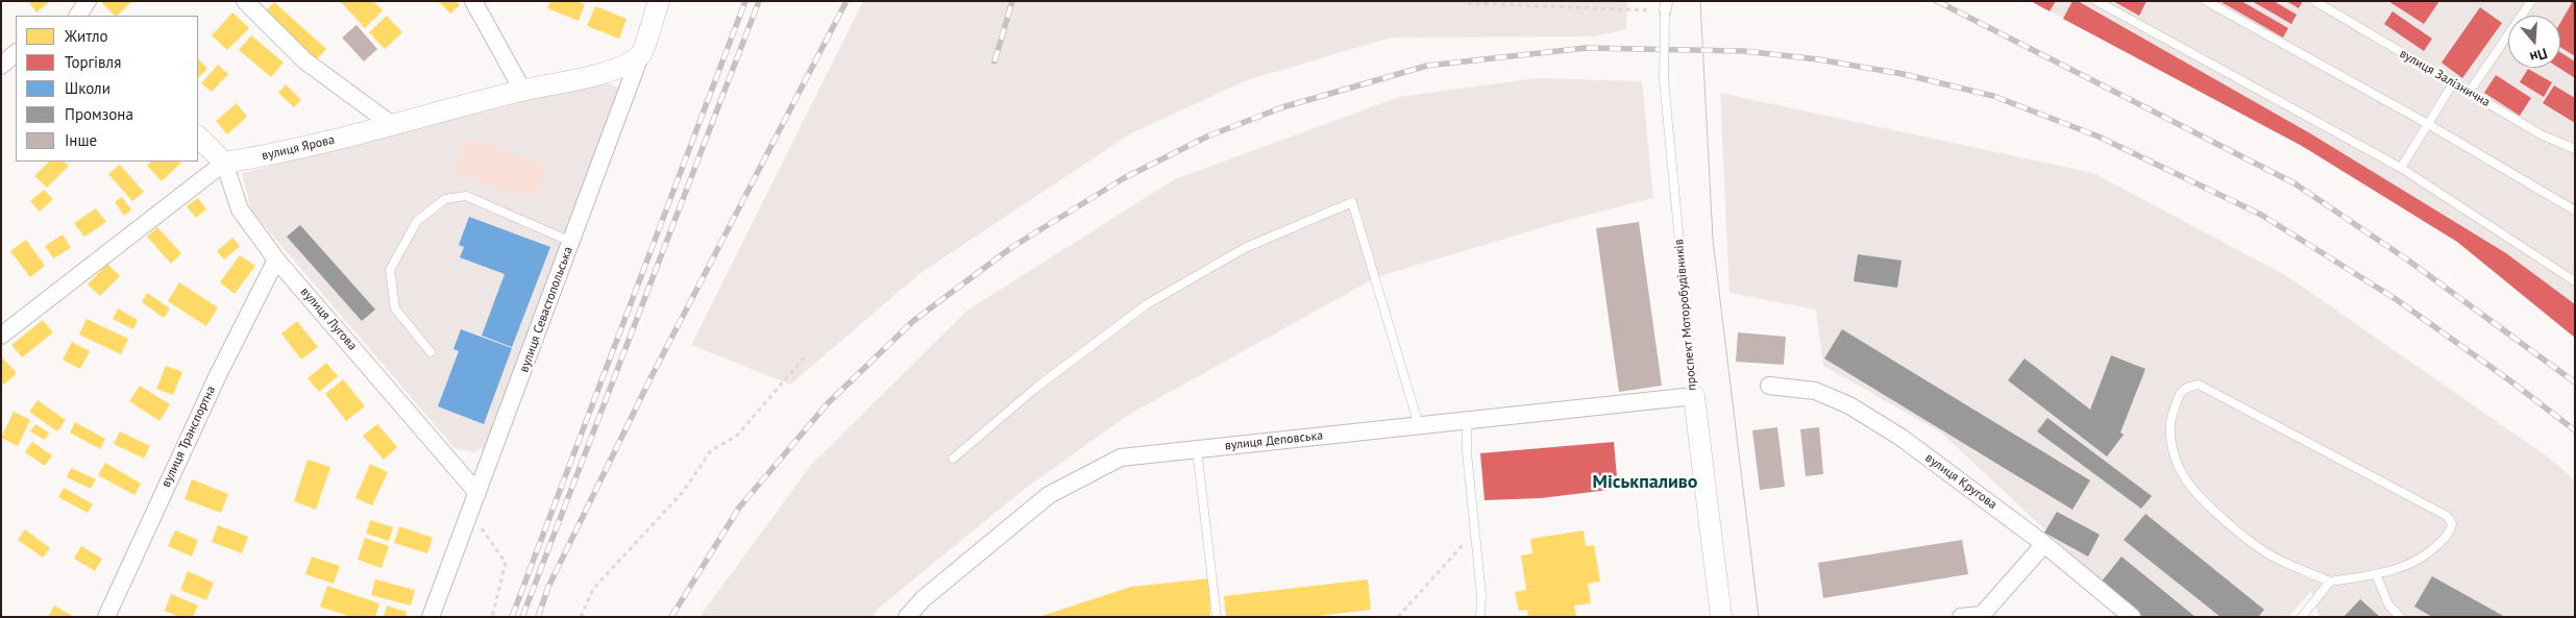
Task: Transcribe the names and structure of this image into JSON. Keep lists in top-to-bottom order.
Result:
{
  "streets": {
    "street": [
      "вулиця Ярова",
      "вулиця Севастопольська",
      "проспект Моторобудівників",
      "вулиця Лугова",
      "вулиця Транспортна",
      "вулиця Деповська",
      "вулиця Кругова"
    ],
    "lane": ["вулиця Залізнична"]
  },
  "crossings": [
    ["вулиця Ярова", "вулиця Севастопольська"],
    ["вулиця Ярова", "вулиця Лугова"],
    ["вулиця Севастопольська", "вулиця Лугова"],
    ["проспект Моторобудівників", "вулиця Деповська"],
    ["вулиця Лугова", "вулиця Транспортна"]
  ],
  "districts": ["Міськпаливо"],
  "legend": [
    "Житло",
    "Торгівля",
    "Школи",
    "Промзона",
    "Інше"
  ],
  "north": "bottom"
}
